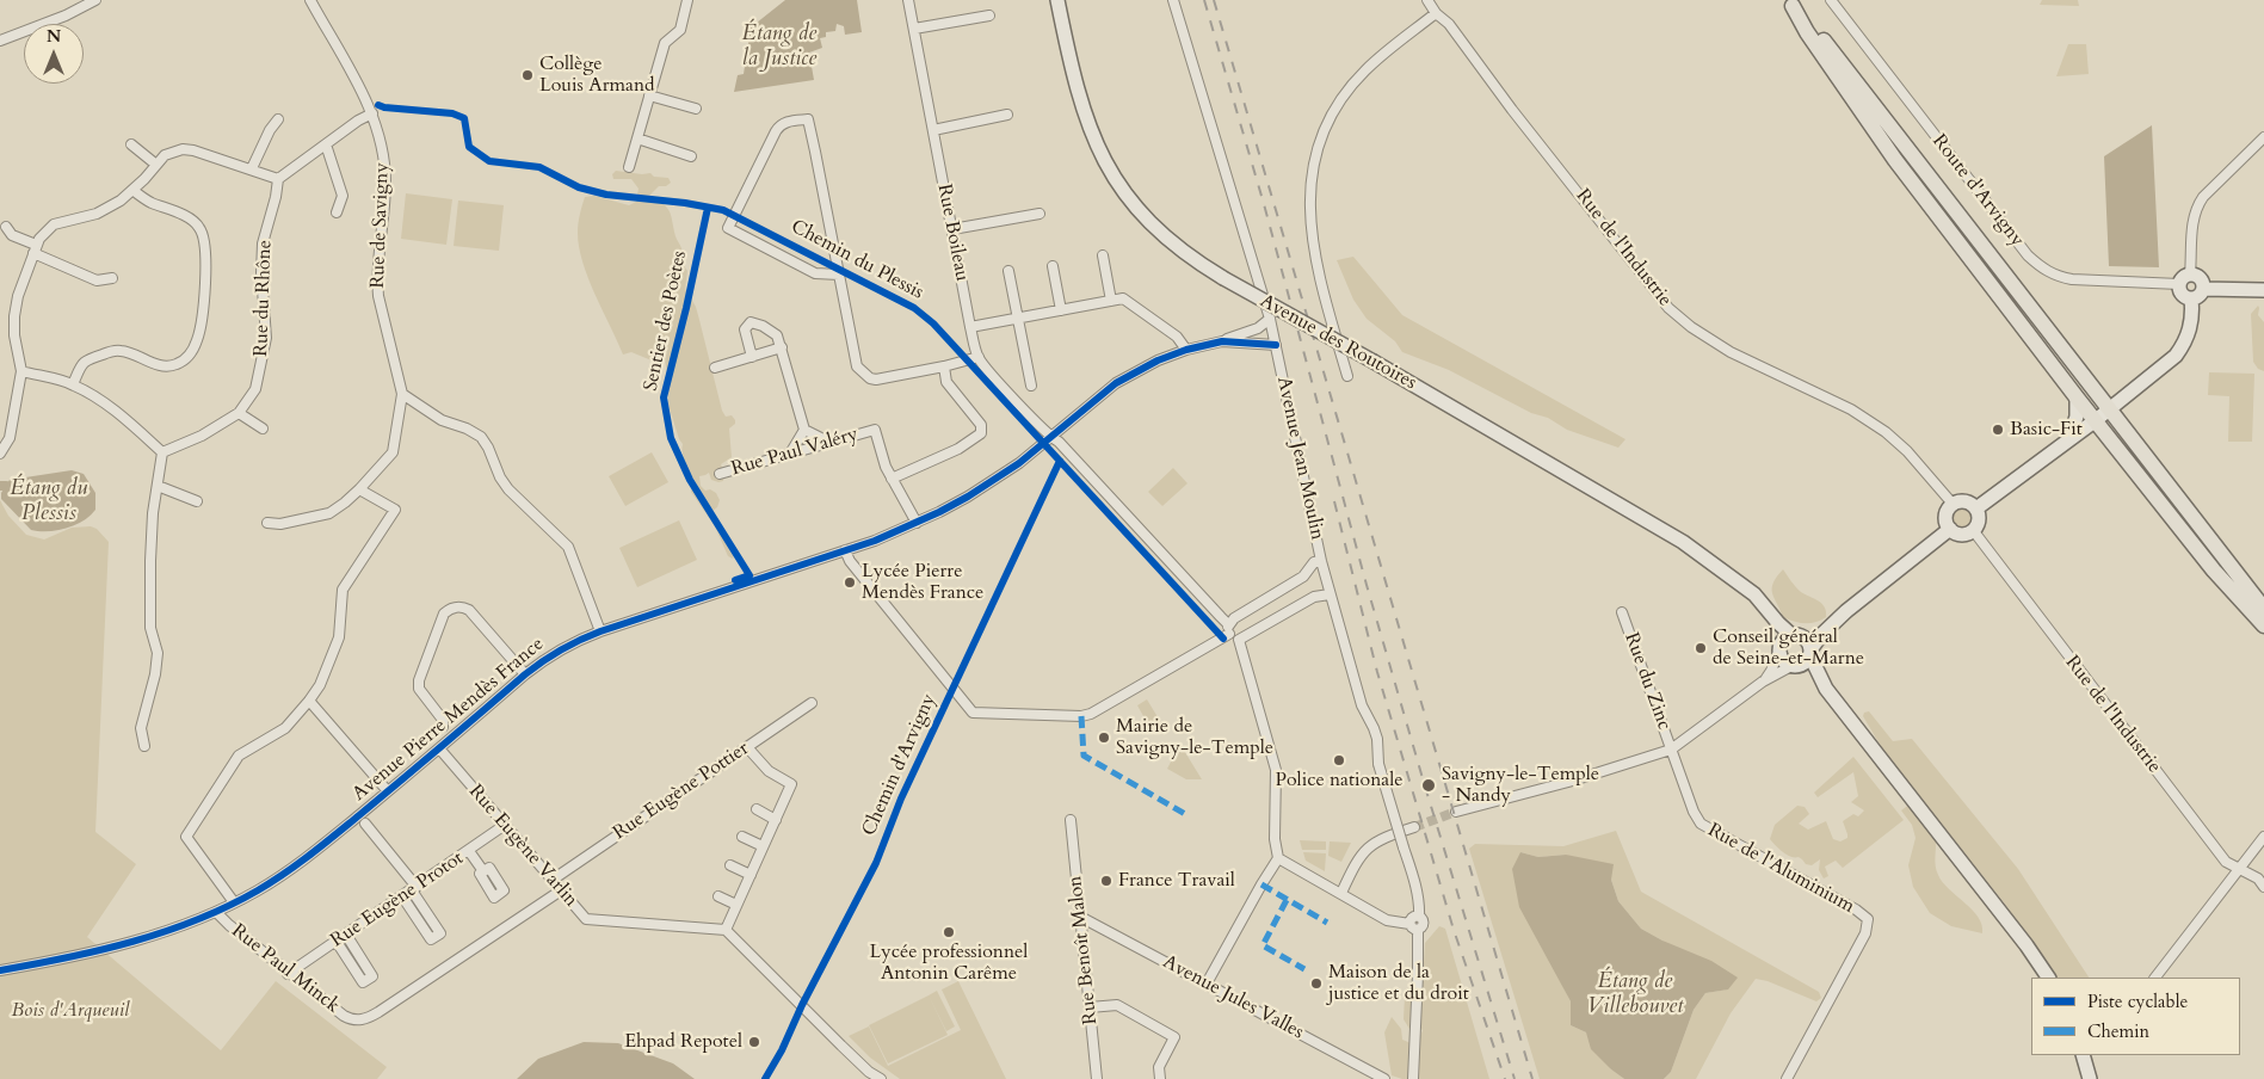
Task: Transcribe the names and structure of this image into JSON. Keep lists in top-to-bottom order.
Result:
{
  "streets": {
    "street": [
      "Route d'Arvigny",
      "Rue de Savigny",
      "Rue Boileau",
      "Rue de l'Industrie",
      "Rue du Rhône",
      "Avenue des Routoires",
      "Rue Paul Valéry",
      "Avenue Jean Moulin",
      "Rue du Zinc",
      "Avenue Pierre Mendès France",
      "Rue Eugène Pottier",
      "Rue Eugène Varlin",
      "Rue de l'Aluminium",
      "Rue Eugène Protot",
      "Rue Benoît Malon",
      "Rue Paul Minck",
      "Avenue Jules Valles"
    ],
    "cycle path": ["Chemin du Plessis", "Sentier des Poètes", "Chemin d'Arvigny"]
  },
  "crossings": [
    ["Rue Boileau", "Avenue Pierre Mendès France"],
    ["Rue Paul Valéry", "Avenue Pierre Mendès France"],
    ["Avenue Jean Moulin", "Avenue Pierre Mendès France"],
    ["Rue du Zinc", "Rue de l'Aluminium"],
    ["Avenue Pierre Mendès France", "Rue Eugène Varlin"],
    ["Avenue Pierre Mendès France", "Rue Paul Minck"],
    ["Rue Eugène Pottier", "Rue Eugène Varlin"],
    ["Rue Eugène Varlin", "Rue Eugène Protot"],
    ["Rue Eugène Varlin", "Rue Paul Minck"],
    ["Rue Eugène Protot", "Rue Paul Minck"],
    ["Rue Benoît Malon", "Avenue Jules Valles"]
  ],
  "water": ["Étang de la Justice", "Étang du Plessis", "Étang de Villebouvet"],
  "parks": ["Bois d'Arqueuil"],
  "places": [
    "Collège Louis Armand",
    "Basic-Fit",
    "Lycée Pierre Mendès France",
    "Conseil général de Seine-et-Marne",
    "Mairie de Savigny-le-Temple",
    "Police nationale",
    "Savigny-le-Temple - Nandy",
    "France Travail",
    "Lycée professionnel Antonin Carême",
    "Maison de la justice et du droit",
    "Ehpad Repotel"
  ],
  "legend": ["Piste cyclable", "Chemin"],
  "north": "top"
}
